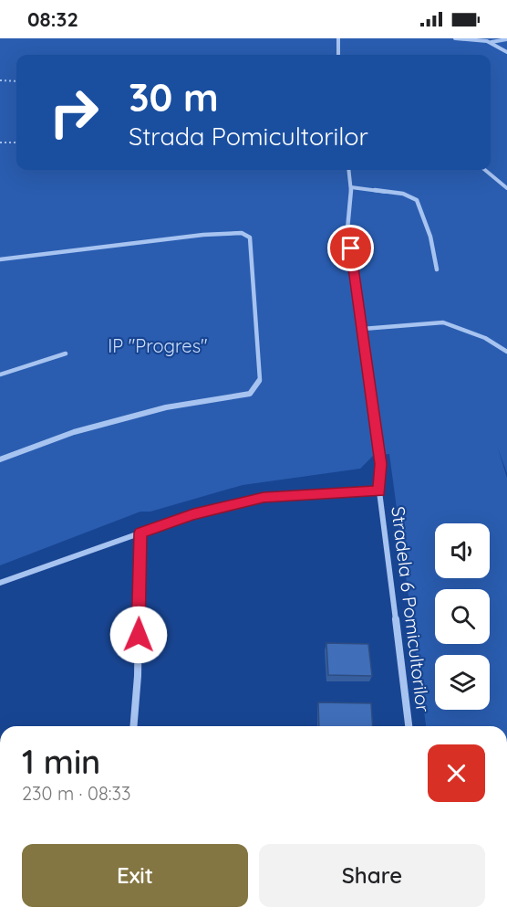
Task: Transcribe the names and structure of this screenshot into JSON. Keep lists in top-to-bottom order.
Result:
{
  "streets": {
    "street": ["Stradela 6 Pomicultorilor"]
  },
  "parks": ["IP \"Progres\""],
  "page": {
    "status": "08:32",
    "turn": ["30 m", "Strada Pomicultorilor"],
    "heading": ["1 min", "230 m · 08:33"],
    "buttons": ["Exit", "Share"]
  }
}
